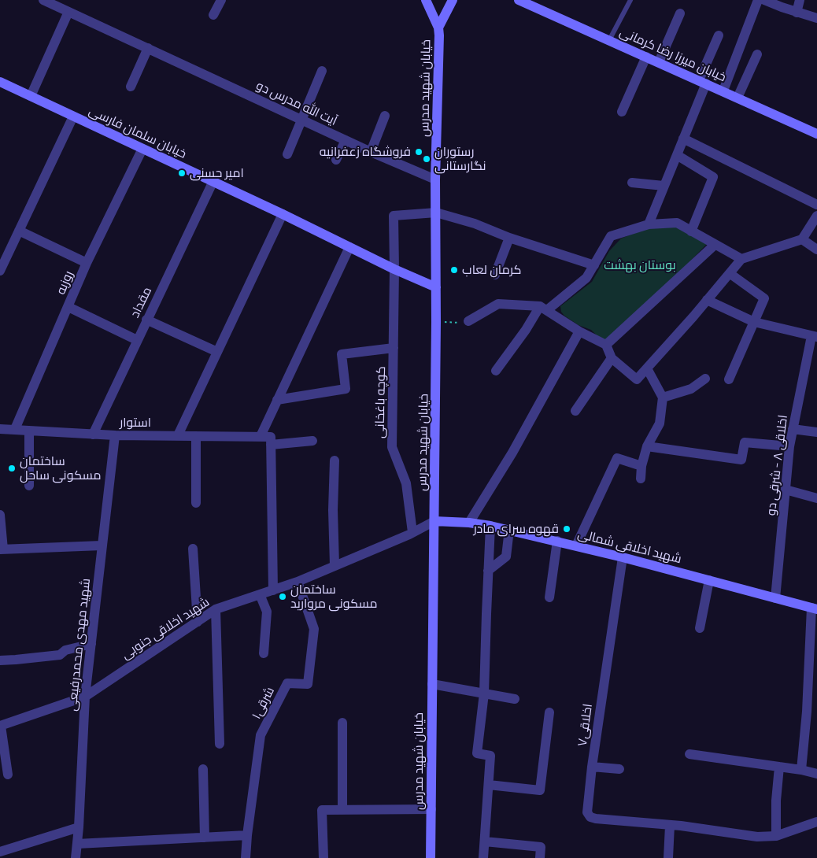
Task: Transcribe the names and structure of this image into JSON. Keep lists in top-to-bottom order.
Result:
{
  "streets": {
    "main road": [
      "خیابان میرزا رضا کرمانی",
      "خیابان شهید مدرس",
      "خیابان سلمان فارسی",
      "شهید اخلاقی شمالی"
    ],
    "street": [
      "آیت الله مدرس دو",
      "روزبه",
      "مقداد",
      "کوچه باغخانی",
      "استوار",
      "اخلاقی ۸ - شرقی دو",
      "شهید اخلاقی جنوبی",
      "شهید مهدی محمدرفیعی",
      "شرقی۱",
      "اخلاقی۷"
    ]
  },
  "crossings": [
    ["خیابان شهید مدرس", "آیت الله مدرس دو"],
    ["خیابان شهید مدرس", "خیابان سلمان فارسی"],
    ["خیابان شهید مدرس", "کوچه باغخانی"],
    ["خیابان شهید مدرس", "شهید اخلاقی شمالی"],
    ["خیابان شهید مدرس", "شهید اخلاقی جنوبی"],
    ["خیابان سلمان فارسی", "روزبه"],
    ["خیابان سلمان فارسی", "مقداد"],
    ["خیابان سلمان فارسی", "کوچه باغخانی"],
    ["روزبه", "استوار"],
    ["مقداد", "استوار"],
    ["کوچه باغخانی", "شهید اخلاقی جنوبی"],
    ["استوار", "شهید مهدی محمدرفیعی"],
    ["اخلاقی ۸ - شرقی دو", "شهید اخلاقی شمالی"],
    ["شهید اخلاقی شمالی", "شهید اخلاقی جنوبی"],
    ["شهید اخلاقی شمالی", "اخلاقی۷"],
    ["شهید اخلاقی جنوبی", "شهید مهدی محمدرفیعی"],
    ["شهید اخلاقی جنوبی", "شرقی۱"]
  ],
  "parks": ["بوستان بهشت"],
  "places": [
    "فروشگاه زعفرانیه",
    "رستوران نگارستانی",
    "امیر حسنی",
    "کرمان لعاب",
    "ساختمان مسکونی ساحل",
    "قهوه سرای مادر",
    "ساختمان مسکونی مروارید"
  ]
}
